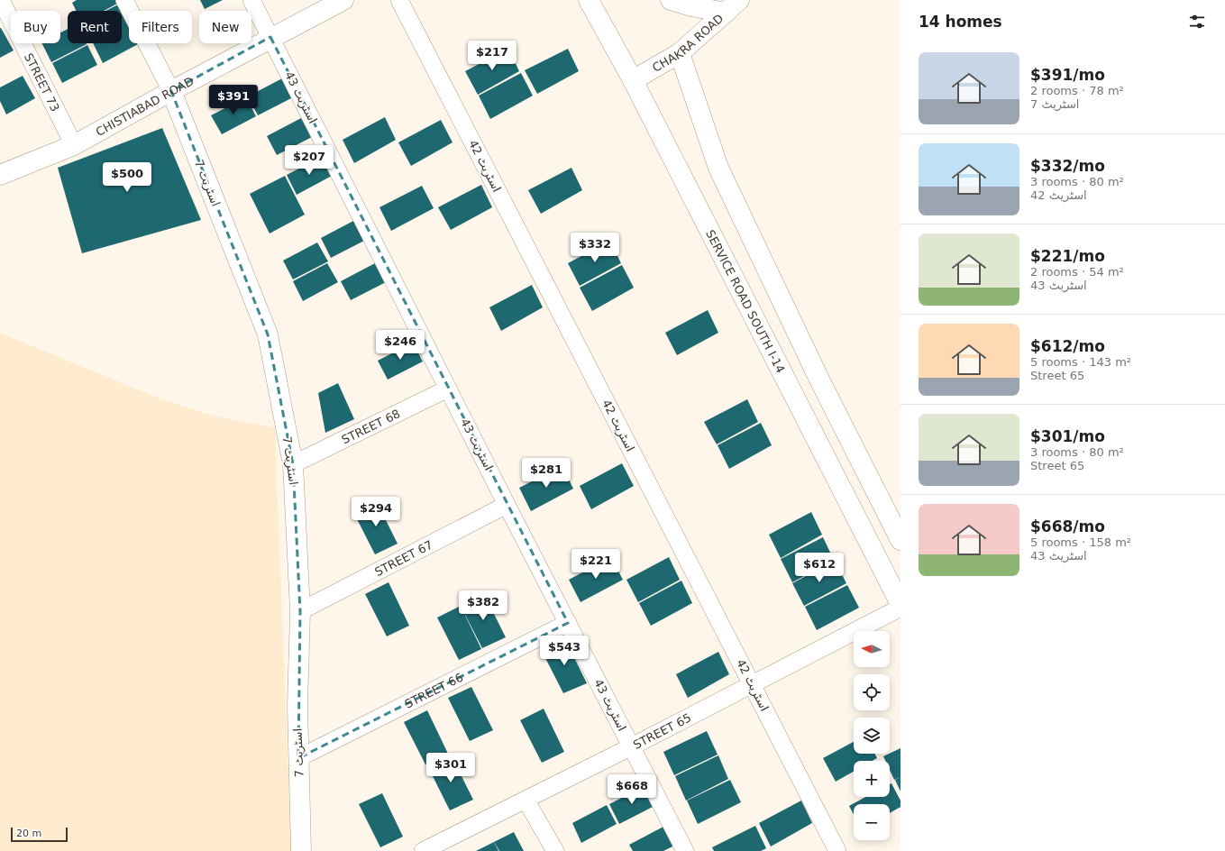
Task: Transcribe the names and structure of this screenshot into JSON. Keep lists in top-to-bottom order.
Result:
{
  "streets": {
    "main road": [
      "CHAKRA ROAD",
      "CHISTIABAD ROAD",
      "اسٹریٹ 7",
      "SERVICE ROAD SOUTH I-14"
    ],
    "street": [
      "STREET 73",
      "اسٹریٹ 43",
      "اسٹریٹ 42",
      "STREET 68",
      "STREET 67",
      "STREET 66",
      "STREET 65"
    ]
  },
  "crossings": [
    ["CHAKRA ROAD", "SERVICE ROAD SOUTH I-14"],
    ["STREET 73", "CHISTIABAD ROAD"],
    ["اسٹریٹ 43", "CHISTIABAD ROAD"],
    ["اسٹریٹ 43", "STREET 68"],
    ["اسٹریٹ 43", "STREET 67"],
    ["اسٹریٹ 43", "STREET 66"],
    ["اسٹریٹ 43", "STREET 65"],
    ["CHISTIABAD ROAD", "اسٹریٹ 7"],
    ["اسٹریٹ 42", "STREET 65"],
    ["اسٹریٹ 7", "STREET 68"],
    ["اسٹریٹ 7", "STREET 67"],
    ["اسٹریٹ 7", "STREET 66"]
  ],
  "scale_bar": "20 m",
  "north": "left",
  "page": {
    "heading": "14 homes",
    "chip": [
      "Buy",
      "Rent",
      "Filters",
      "New"
    ],
    "price": [
      "$217",
      "$391",
      "$207",
      "$500",
      "$332",
      "$246",
      "$281",
      "$294",
      "$221",
      "$612",
      "$382",
      "$543",
      "$301",
      "$668"
    ],
    "list": [
      {
        "name": "$391/mo",
        "note": "2 rooms · 78 m² · اسٹریٹ 7"
      },
      {
        "name": "$332/mo",
        "note": "3 rooms · 80 m² · اسٹریٹ 42"
      },
      {
        "name": "$221/mo",
        "note": "2 rooms · 54 m² · اسٹریٹ 43"
      },
      {
        "name": "$612/mo",
        "note": "5 rooms · 143 m² · Street 65"
      },
      {
        "name": "$301/mo",
        "note": "3 rooms · 80 m² · Street 65"
      },
      {
        "name": "$668/mo",
        "note": "5 rooms · 158 m² · اسٹریٹ 43"
      }
    ],
    "map_buttons": ["+", "−"],
    "scale": "20 m"
  }
}
